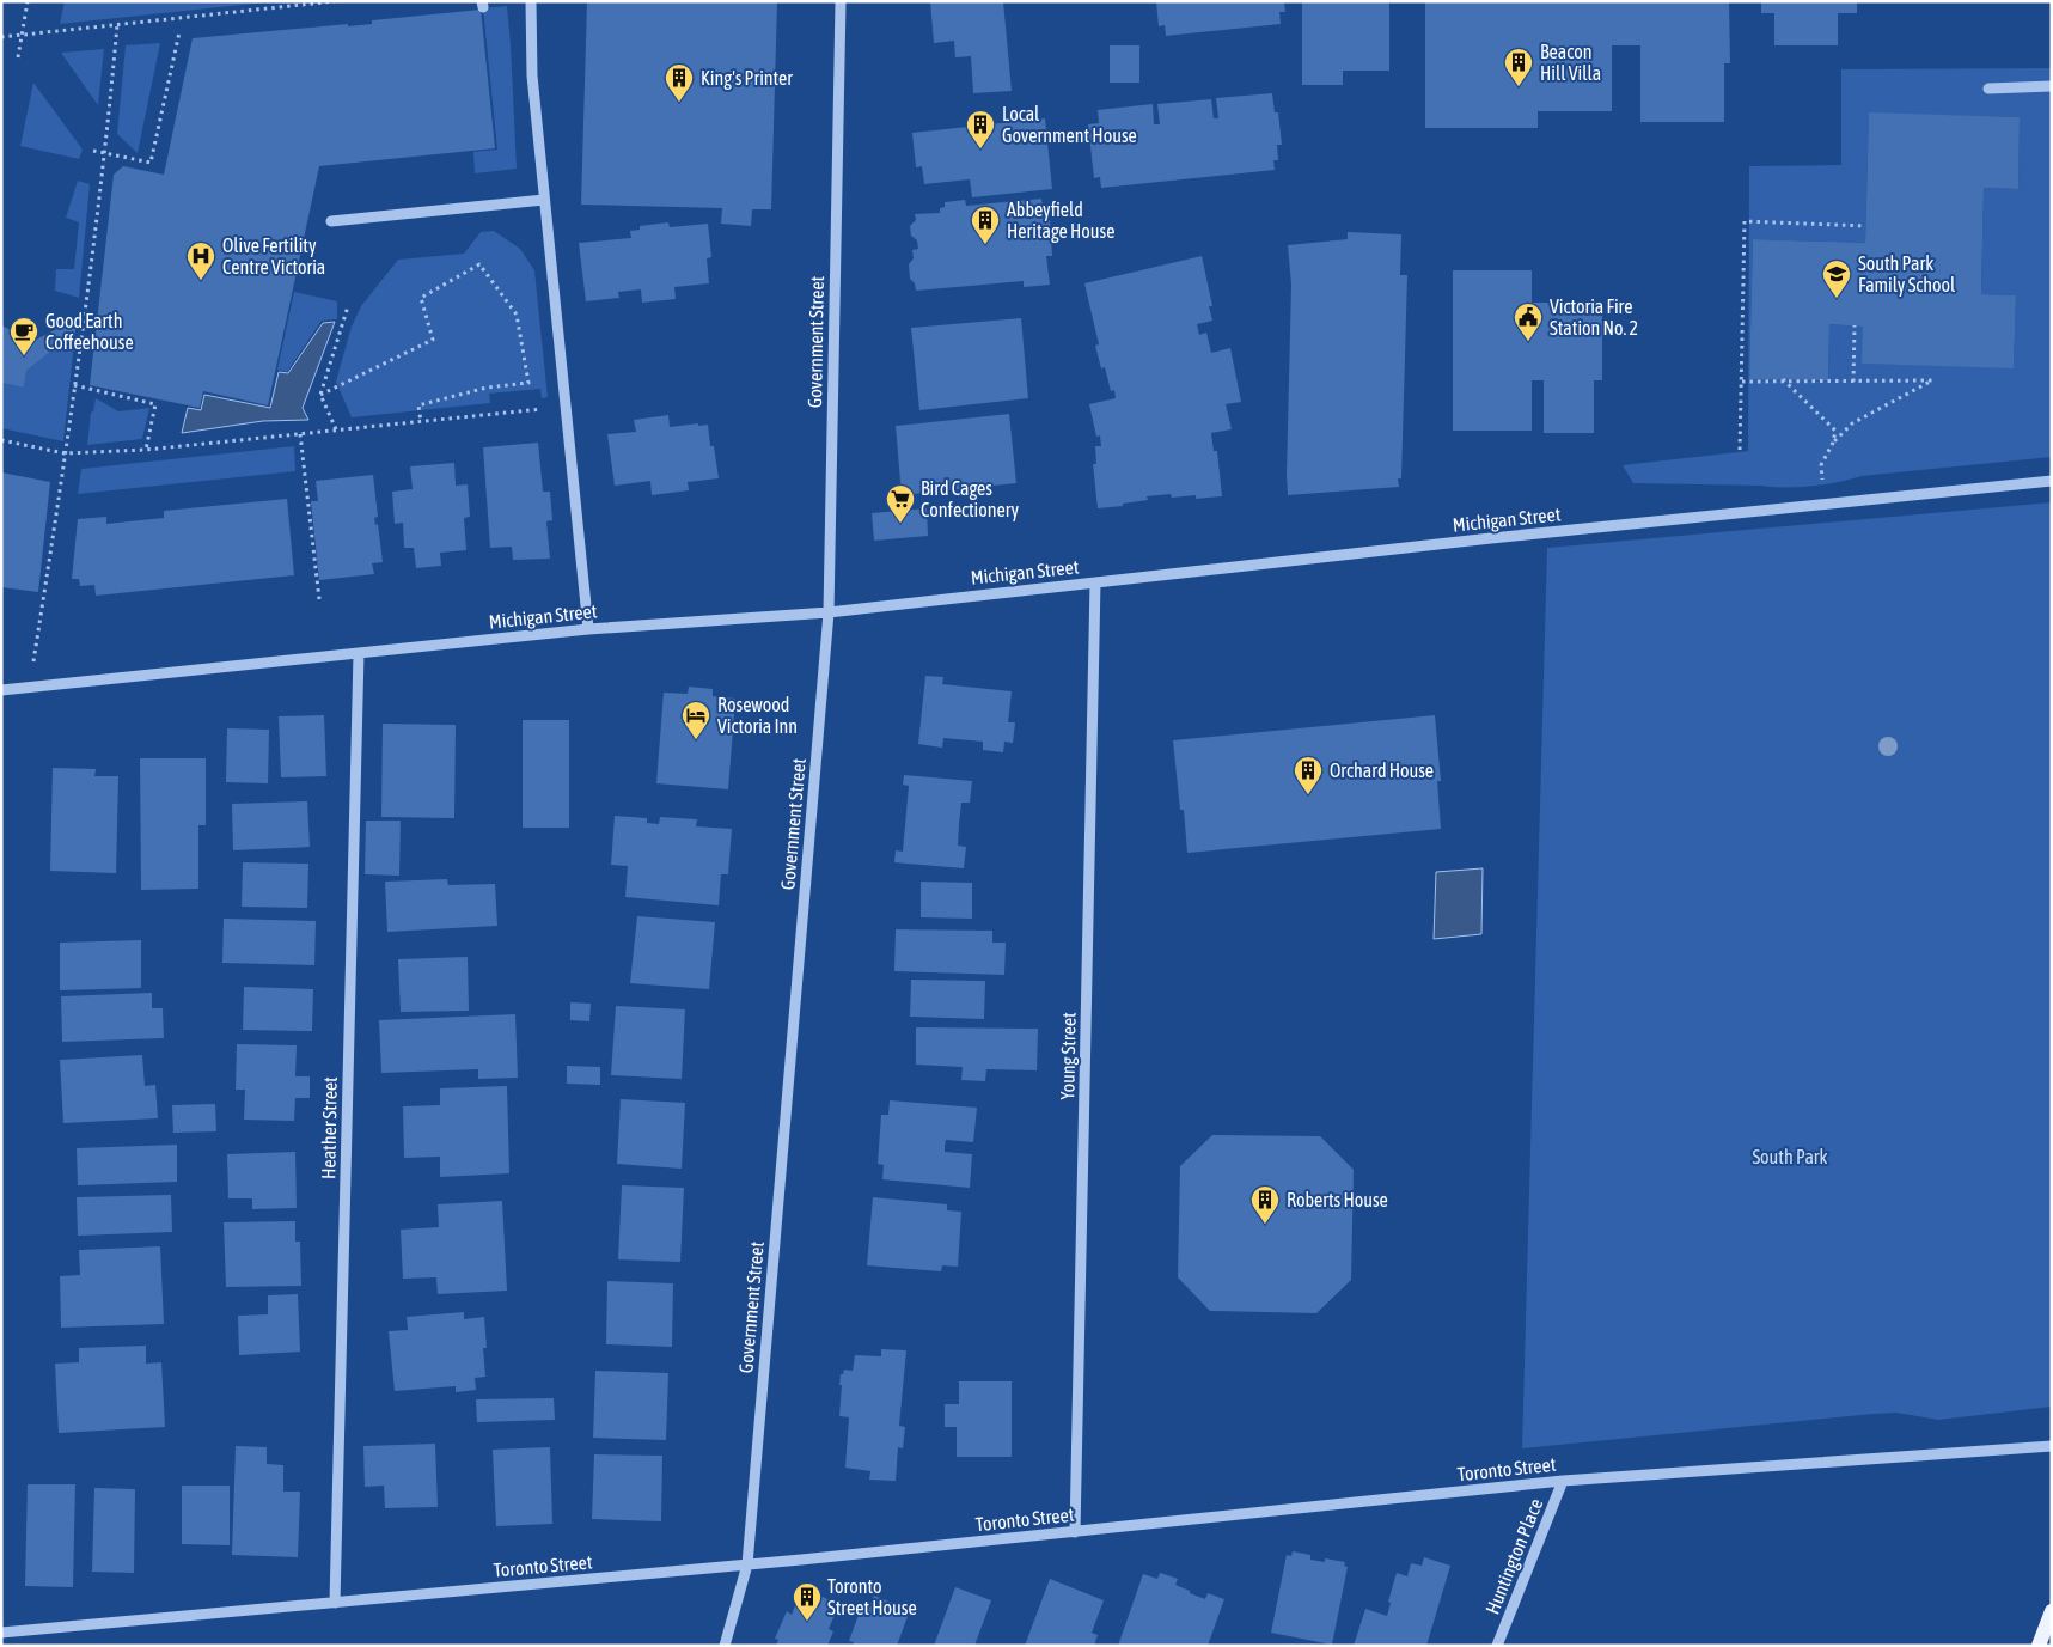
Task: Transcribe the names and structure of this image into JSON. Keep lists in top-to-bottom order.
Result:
{
  "streets": {
    "street": [
      "Government Street",
      "Michigan Street",
      "Young Street",
      "Heather Street",
      "Toronto Street",
      "Huntington Place"
    ]
  },
  "crossings": [
    ["Government Street", "Michigan Street"],
    ["Government Street", "Toronto Street"],
    ["Michigan Street", "Young Street"],
    ["Michigan Street", "Heather Street"],
    ["Young Street", "Toronto Street"],
    ["Heather Street", "Toronto Street"],
    ["Toronto Street", "Huntington Place"]
  ],
  "parks": ["South Park"],
  "places": {
    "building": [
      "Beacon Hill Villa",
      "King's Printer",
      "Local Government House",
      "Abbeyfield Heritage House",
      "Orchard House",
      "Roberts House",
      "Toronto Street House"
    ],
    "hospital": ["Olive Fertility Centre Victoria"],
    "school or university": ["South Park Family School"],
    "public building": ["Victoria Fire Station No. 2"],
    "cafe": ["Good Earth Coffeehouse"],
    "supermarket": ["Bird Cages Confectionery"],
    "hotel": ["Rosewood Victoria Inn"]
  }
}
